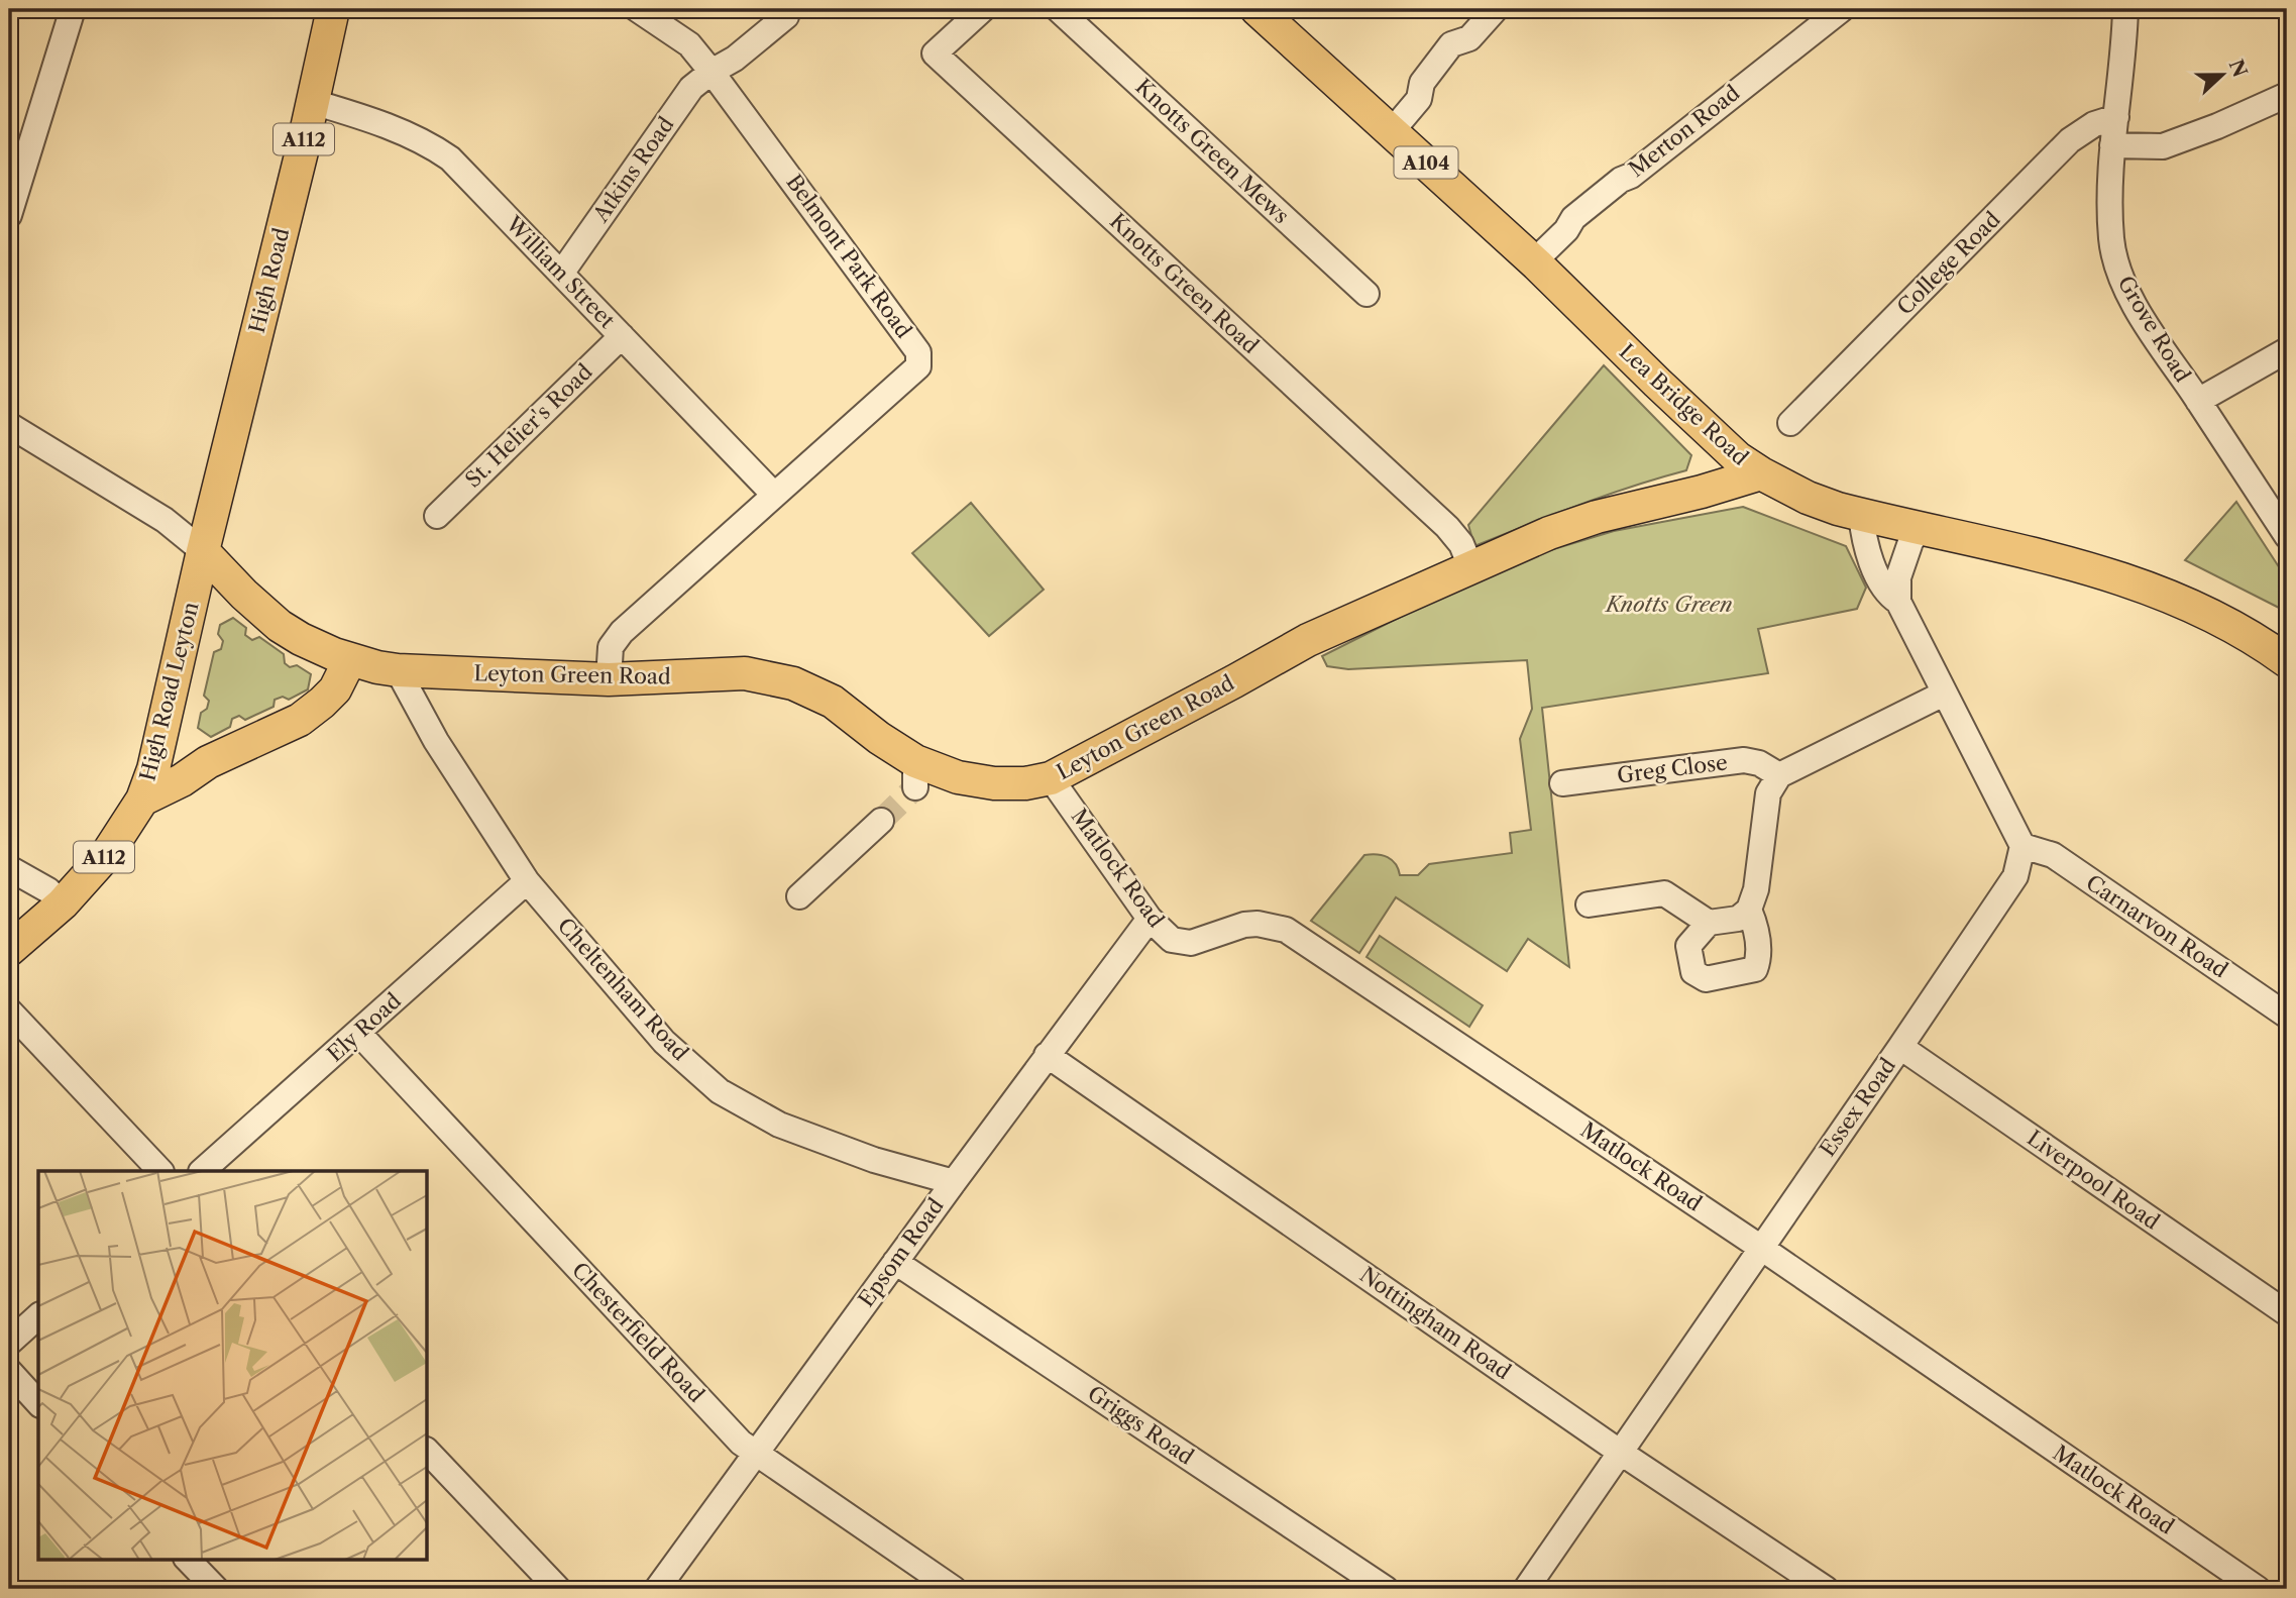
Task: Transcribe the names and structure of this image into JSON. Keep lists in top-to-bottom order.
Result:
{
  "streets": {
    "main road": [
      "A112",
      "A104",
      "High Road",
      "Lea Bridge Road",
      "Leyton Green Road",
      "High Road Leyton"
    ],
    "street": [
      "Merton Road",
      "Knotts Green Mews",
      "Atkins Road",
      "Belmont Park Road",
      "College Road",
      "William Street",
      "Knotts Green Road",
      "Grove Road",
      "St. Helier's Road",
      "Greg Close",
      "Matlock Road",
      "Carnarvon Road",
      "Cheltenham Road",
      "Ely Road",
      "Essex Road",
      "Liverpool Road",
      "Epsom Road",
      "Nottingham Road",
      "Chesterfield Road",
      "Griggs Road"
    ]
  },
  "crossings": [
    ["Merton Road", "Lea Bridge Road"],
    ["Atkins Road", "Belmont Park Road"],
    ["Atkins Road", "William Street"],
    ["Belmont Park Road", "William Street"],
    ["Belmont Park Road", "Leyton Green Road"],
    ["College Road", "Grove Road"],
    ["William Street", "High Road"],
    ["William Street", "St. Helier's Road"],
    ["High Road", "Leyton Green Road"],
    ["High Road", "High Road Leyton"],
    ["Knotts Green Road", "Leyton Green Road"],
    ["Lea Bridge Road", "Leyton Green Road"],
    ["Leyton Green Road", "High Road Leyton"],
    ["Leyton Green Road", "Matlock Road"],
    ["Leyton Green Road", "Cheltenham Road"],
    ["Matlock Road", "Essex Road"],
    ["Matlock Road", "Epsom Road"],
    ["Carnarvon Road", "Essex Road"],
    ["Cheltenham Road", "Ely Road"],
    ["Cheltenham Road", "Epsom Road"],
    ["Ely Road", "Chesterfield Road"],
    ["Essex Road", "Liverpool Road"],
    ["Essex Road", "Nottingham Road"],
    ["Epsom Road", "Nottingham Road"],
    ["Epsom Road", "Chesterfield Road"],
    ["Epsom Road", "Griggs Road"]
  ],
  "parks": ["Knotts Green"],
  "north": "right"
}
